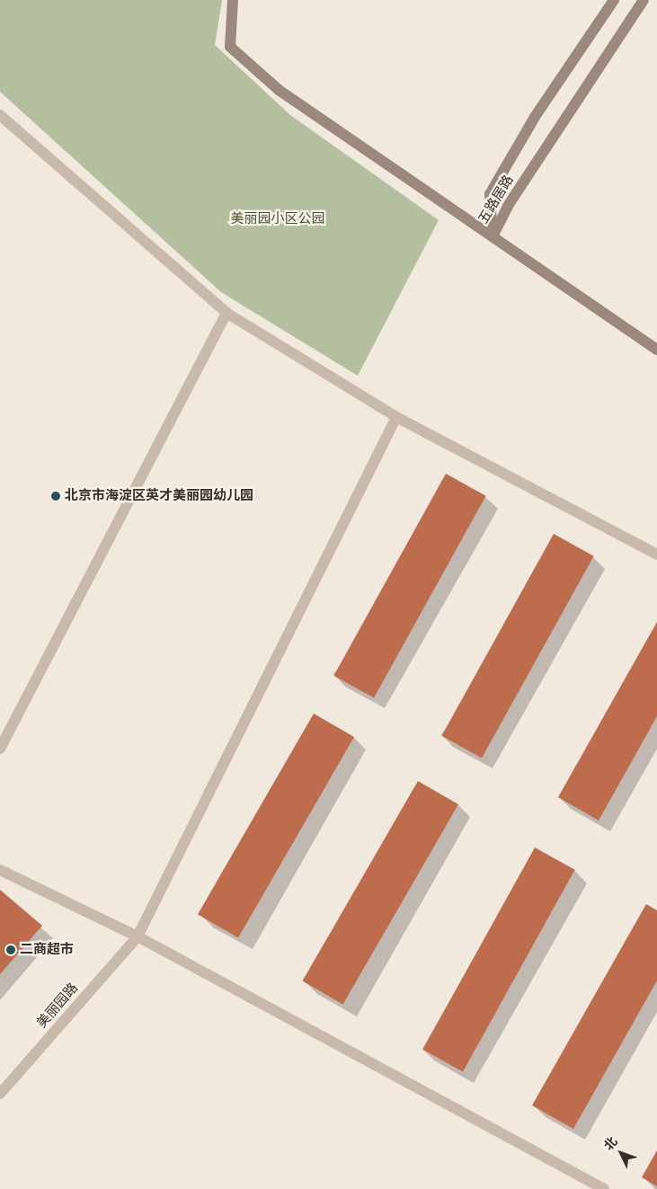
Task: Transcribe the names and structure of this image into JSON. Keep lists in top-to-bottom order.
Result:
{
  "streets": {
    "street": ["五路居路", "美丽园路"]
  },
  "parks": ["美丽园小区公园"],
  "places": ["北京市海淀区英才美丽园幼儿园", "二商超市"],
  "north": "top left"
}
